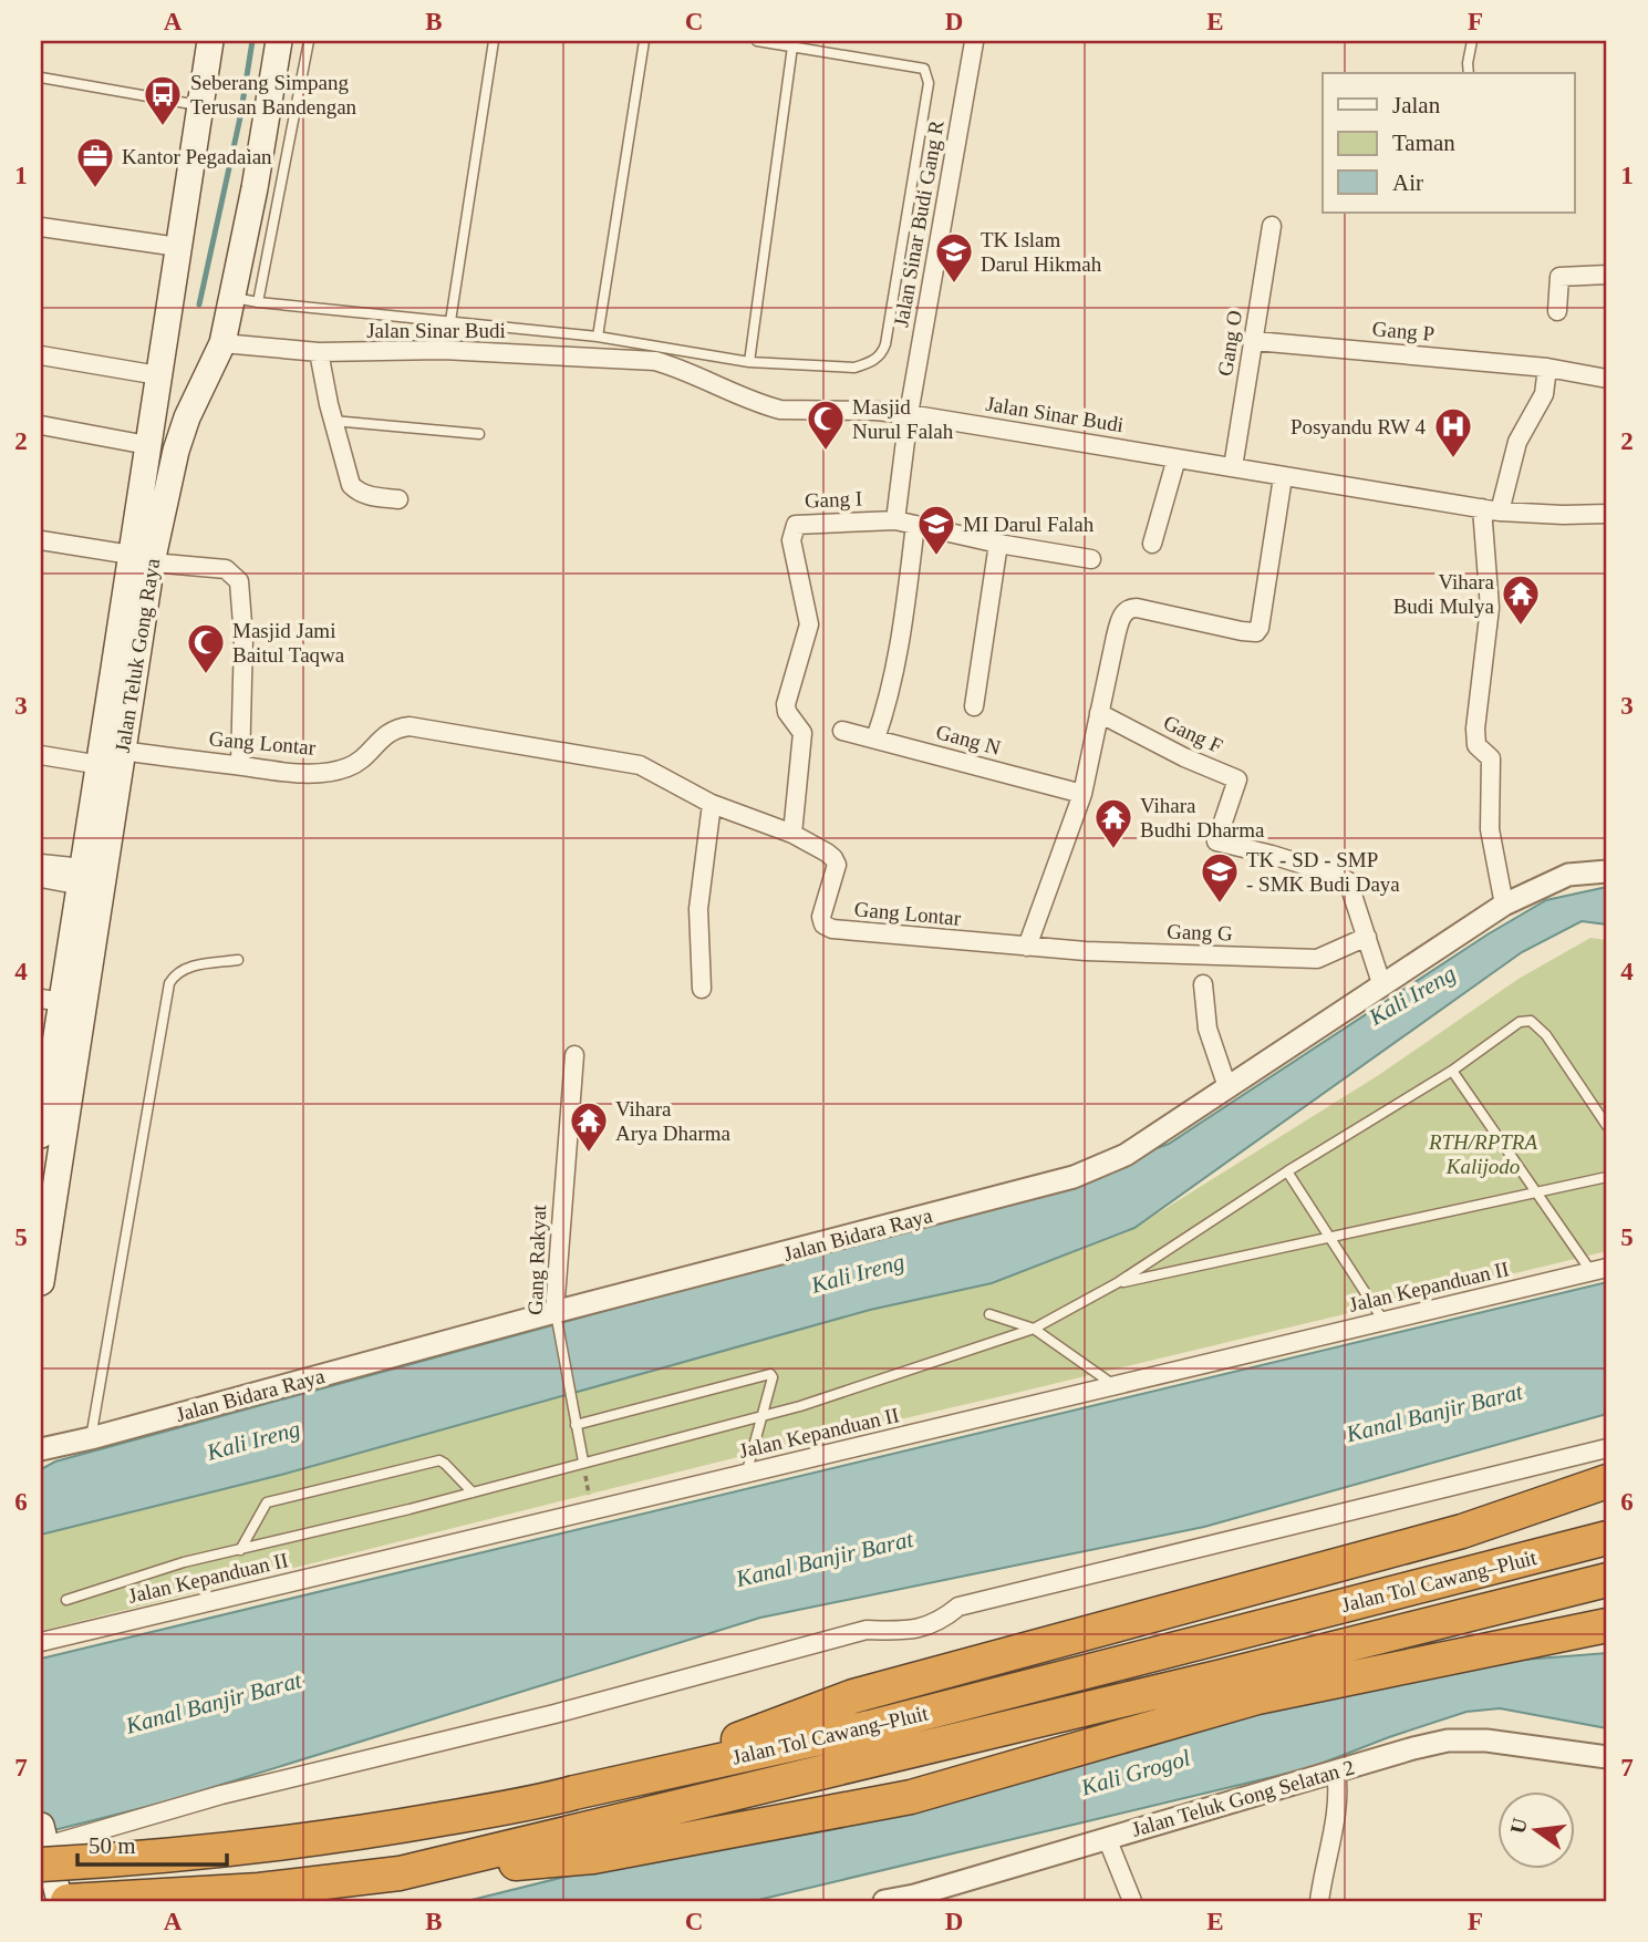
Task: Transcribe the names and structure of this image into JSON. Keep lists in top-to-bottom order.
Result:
{
  "streets": {
    "highway": ["Jalan Tol Cawang–Pluit"],
    "main road": ["Jalan Teluk Gong Raya"],
    "street": [
      "Jalan Sinar Budi Gang R",
      "Jalan Sinar Budi",
      "Gang P",
      "Gang O",
      "Gang I",
      "Gang F",
      "Gang N",
      "Gang Lontar",
      "Gang G",
      "Jalan Bidara Raya",
      "Gang Rakyat",
      "Jalan Kepanduan II",
      "Jalan Teluk Gong Selatan 2"
    ]
  },
  "crossings": [
    ["Jalan Sinar Budi Gang R", "Jalan Sinar Budi"],
    ["Jalan Sinar Budi Gang R", "Gang I"],
    ["Jalan Sinar Budi", "Gang O"],
    ["Jalan Sinar Budi", "Jalan Teluk Gong Raya"],
    ["Gang P", "Gang O"],
    ["Gang I", "Gang Lontar"],
    ["Jalan Teluk Gong Raya", "Gang Lontar"],
    ["Gang F", "Gang G"],
    ["Gang F", "Jalan Bidara Raya"],
    ["Gang Lontar", "Gang G"],
    ["Jalan Bidara Raya", "Gang Rakyat"]
  ],
  "water": ["Kali Ireng", "Kanal Banjir Barat", "Kali Grogol"],
  "parks": ["RTH/RPTRA Kalijodo"],
  "places": {
    "bus stop": ["Seberang Simpang Terusan Bandengan"],
    "office": ["Kantor Pegadaian"],
    "school or university": ["TK Islam Darul Hikmah", "MI Darul Falah", "TK - SD - SMP - SMK Budi Daya"],
    "mosque": ["Masjid Nurul Falah", "Masjid Jami Baitul Taqwa"],
    "hospital": ["Posyandu RW 4"],
    "temple": ["Vihara Budi Mulya", "Vihara Budhi Dharma", "Vihara Arya Dharma"]
  },
  "legend": ["Jalan", "Taman", "Air"],
  "scale_bar": "50 m",
  "north": "left",
  "grid": {
    "columns": [
      "A",
      "B",
      "C",
      "D",
      "E",
      "F"
    ],
    "rows": [
      "1",
      "2",
      "3",
      "4",
      "5",
      "6",
      "7"
    ]
  }
}
